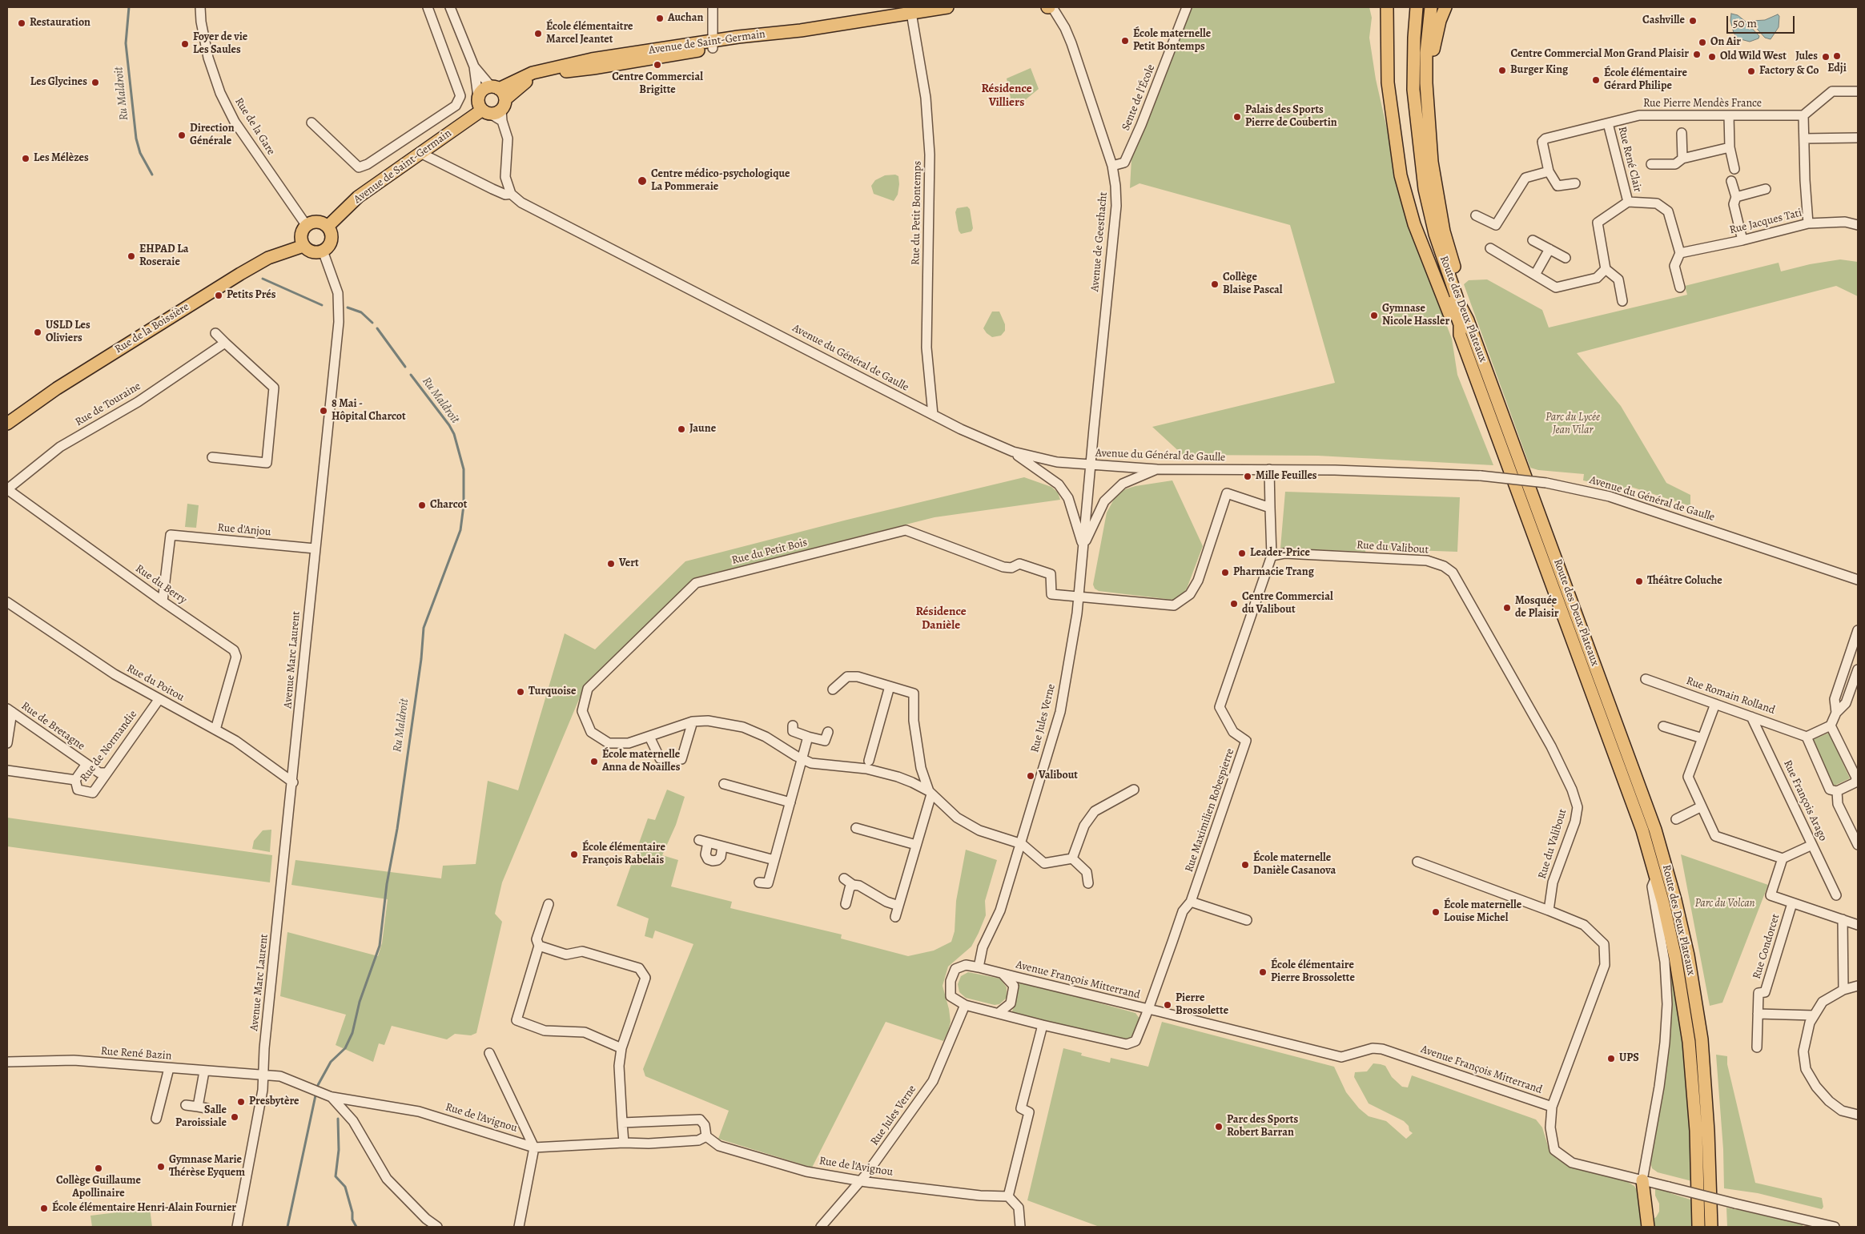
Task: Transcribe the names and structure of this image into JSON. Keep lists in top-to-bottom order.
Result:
{
  "streets": {
    "main road": ["Avenue de Saint-Germain", "Route des Deux Plateaux", "Rue de la Boissière"],
    "street": [
      "Sente de l'École",
      "Rue Pierre Mendès France",
      "Rue de la Gare",
      "Rue René Clair",
      "Rue du Petit Bontemps",
      "Rue Jacques Tati",
      "Avenue de Geesthacht",
      "Avenue du Général de Gaulle",
      "Rue de Touraine",
      "Rue d'Anjou",
      "Rue du Valibout",
      "Rue du Petit Bois",
      "Rue du Berry",
      "Avenue Marc Laurent",
      "Rue du Poitou",
      "Rue Romain Rolland",
      "Rue Jules Verne",
      "Rue de Bretagne",
      "Rue de Normandie",
      "Rue François Arago",
      "Rue Maximilien Robespierre",
      "Rue Condorcet",
      "Avenue François Mitterrand",
      "Rue René Bazin",
      "Rue de l'Avignou"
    ]
  },
  "crossings": [
    ["Avenue de Saint-Germain", "Rue de la Gare"],
    ["Avenue de Saint-Germain", "Rue du Petit Bontemps"],
    ["Avenue de Saint-Germain", "Rue de la Boissière"],
    ["Avenue de Saint-Germain", "Avenue du Général de Gaulle"],
    ["Avenue de Saint-Germain", "Avenue Marc Laurent"],
    ["Sente de l'École", "Avenue de Geesthacht"],
    ["Rue Pierre Mendès France", "Rue René Clair"],
    ["Rue de la Gare", "Rue de la Boissière"],
    ["Rue de la Gare", "Avenue Marc Laurent"],
    ["Rue du Petit Bontemps", "Avenue du Général de Gaulle"],
    ["Avenue de Geesthacht", "Avenue du Général de Gaulle"],
    ["Avenue de Geesthacht", "Rue Jules Verne"],
    ["Route des Deux Plateaux", "Avenue François Mitterrand"],
    ["Rue de la Boissière", "Avenue Marc Laurent"],
    ["Avenue du Général de Gaulle", "Rue Jules Verne"],
    ["Rue de Touraine", "Rue du Berry"],
    ["Rue d'Anjou", "Rue du Berry"],
    ["Rue d'Anjou", "Avenue Marc Laurent"],
    ["Rue du Valibout", "Rue Maximilien Robespierre"],
    ["Rue du Petit Bois", "Rue Jules Verne"],
    ["Rue du Berry", "Rue du Poitou"],
    ["Avenue Marc Laurent", "Rue du Poitou"],
    ["Avenue Marc Laurent", "Rue René Bazin"],
    ["Rue du Poitou", "Rue de Normandie"],
    ["Rue Romain Rolland", "Rue François Arago"],
    ["Rue Jules Verne", "Avenue François Mitterrand"],
    ["Rue Jules Verne", "Rue de l'Avignou"],
    ["Rue de Bretagne", "Rue de Normandie"],
    ["Rue Maximilien Robespierre", "Avenue François Mitterrand"],
    ["Rue René Bazin", "Rue de l'Avignou"]
  ],
  "districts": ["Résidence Villiers", "Résidence Danièle"],
  "water": ["Ru Maldroit"],
  "parks": ["Parc du Lycée Jean Vilar", "Parc du Volcan"],
  "places": [
    "Auchan",
    "Cashville",
    "Restauration",
    "École élémentaitre Marcel Jeantet",
    "École maternelle Petit Bontemps",
    "On Air",
    "Foyer de vie Les Saules",
    "Centre Commercial Mon Grand Plaisir",
    "Edji",
    "Old Wild West",
    "Jules",
    "Centre Commercial Brigitte",
    "Burger King",
    "Factory & Co",
    "École élémentaire Gérard Philipe",
    "Les Glycines",
    "Palais des Sports Pierre de Coubertin",
    "Direction Générale",
    "Les Mélèzes",
    "Centre médico-psychologique La Pommeraie",
    "EHPAD La Roseraie",
    "Collège Blaise Pascal",
    "Petits Prés",
    "Gymnase Nicole Hassler",
    "USLD Les Oliviers",
    "8 Mai - Hôpital Charcot",
    "Jaune",
    "Mille Feuilles",
    "Charcot",
    "Leader-Price",
    "Vert",
    "Pharmacie Trang",
    "Théâtre Coluche",
    "Centre Commercial du Valibout",
    "Mosquée de Plaisir",
    "Turquoise",
    "École maternelle Anna de Noailles",
    "Valibout",
    "École élémentaire François Rabelais",
    "École maternelle Danièle Casanova",
    "École maternelle Louise Michel",
    "École élémentaire Pierre Brossolette",
    "Pierre Brossolette",
    "UPS",
    "Presbytère",
    "Salle Paroissiale",
    "Parc des Sports Robert Barran",
    "Gymnase Marie Thérèse Eyquem",
    "Collège Guillaume Apollinaire",
    "École élémentaire Henri-Alain Fournier"
  ],
  "scale_bar": "50 m"
}
